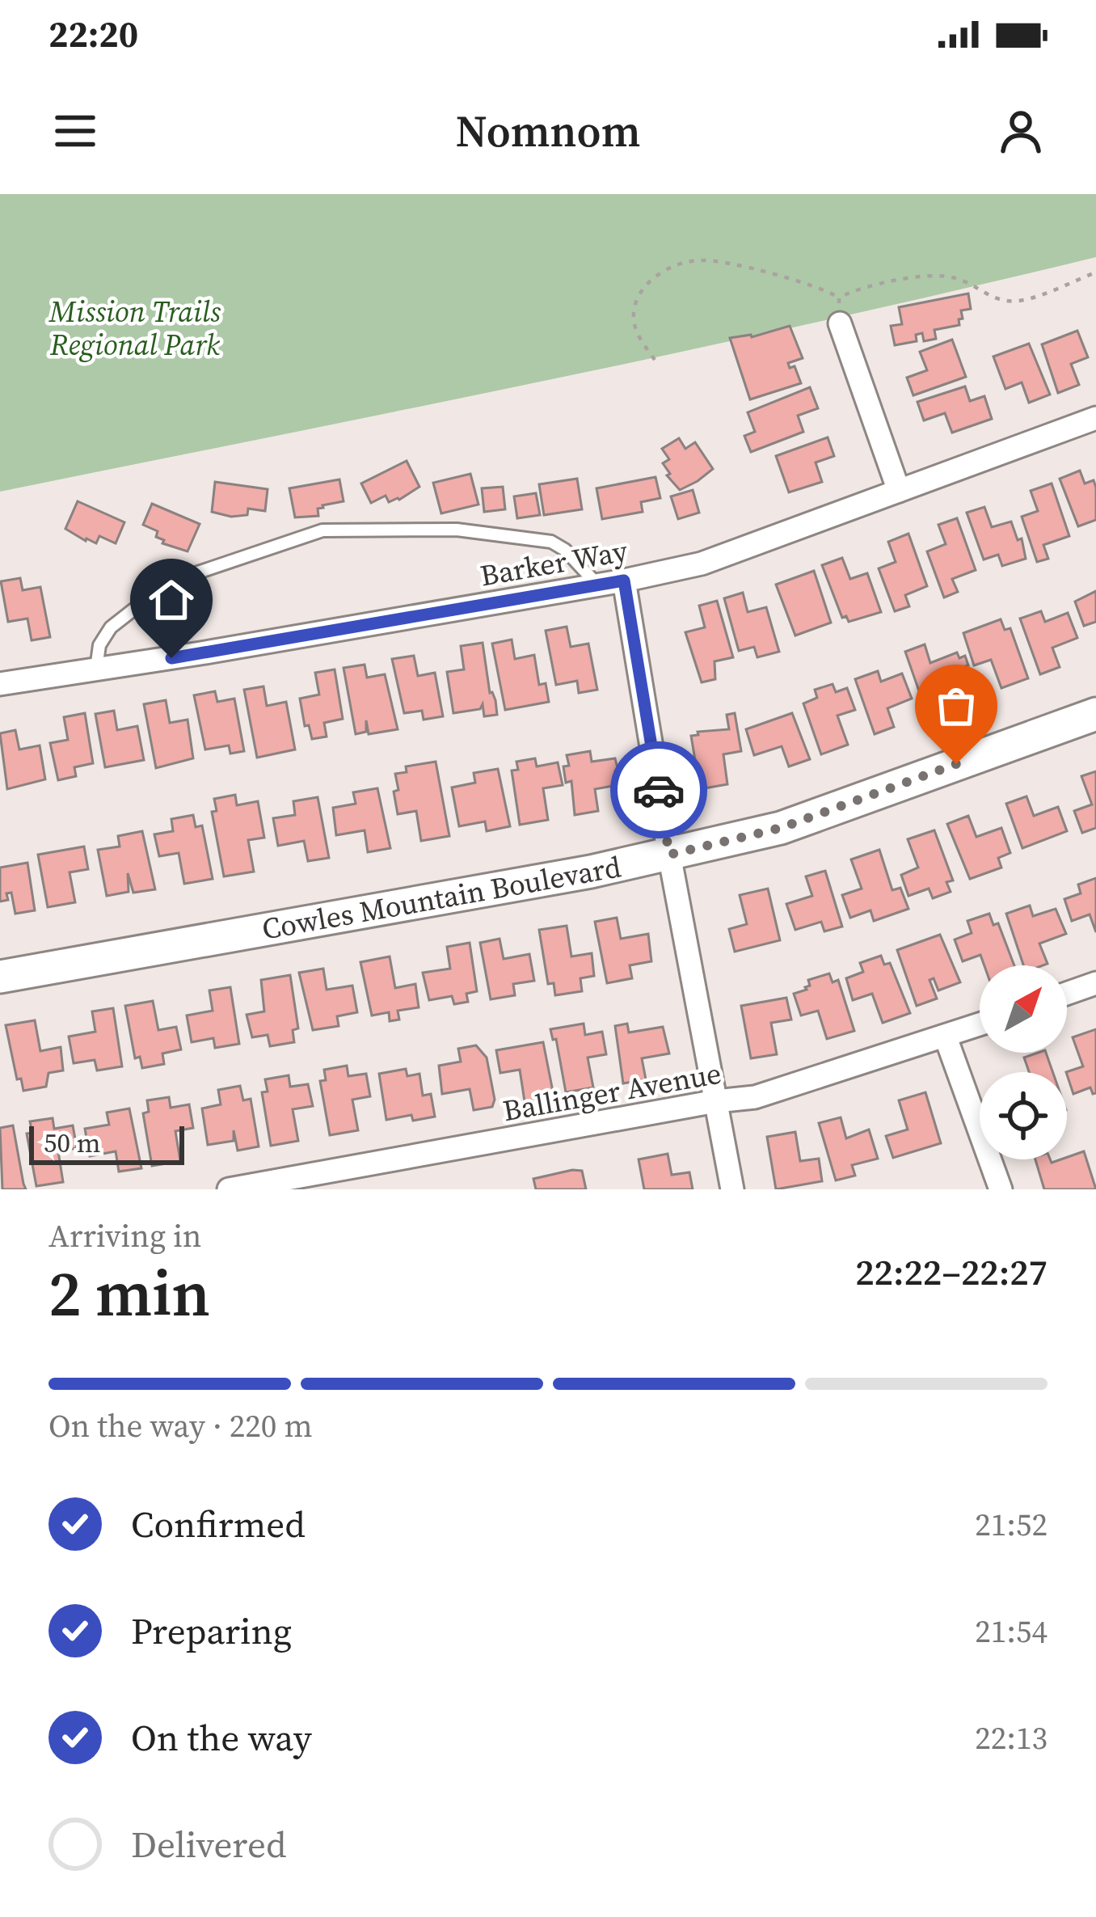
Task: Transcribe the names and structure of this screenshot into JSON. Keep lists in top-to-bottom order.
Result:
{
  "streets": {
    "street": ["Barker Way", "Cowles Mountain Boulevard", "Ballinger Avenue"]
  },
  "parks": ["Mission Trails Regional Park"],
  "scale_bar": "50 m",
  "north": "top right",
  "page": {
    "status": "22:20",
    "header": "Nomnom",
    "scale": "50 m",
    "heading": ["2 min", "Arriving in", "22:22–22:27"],
    "bar": "On the way · 220 m",
    "list": [
      ["Confirmed", "21:52"],
      ["Preparing", "21:54"],
      ["On the way", "22:13"],
      "Delivered"
    ]
  }
}
